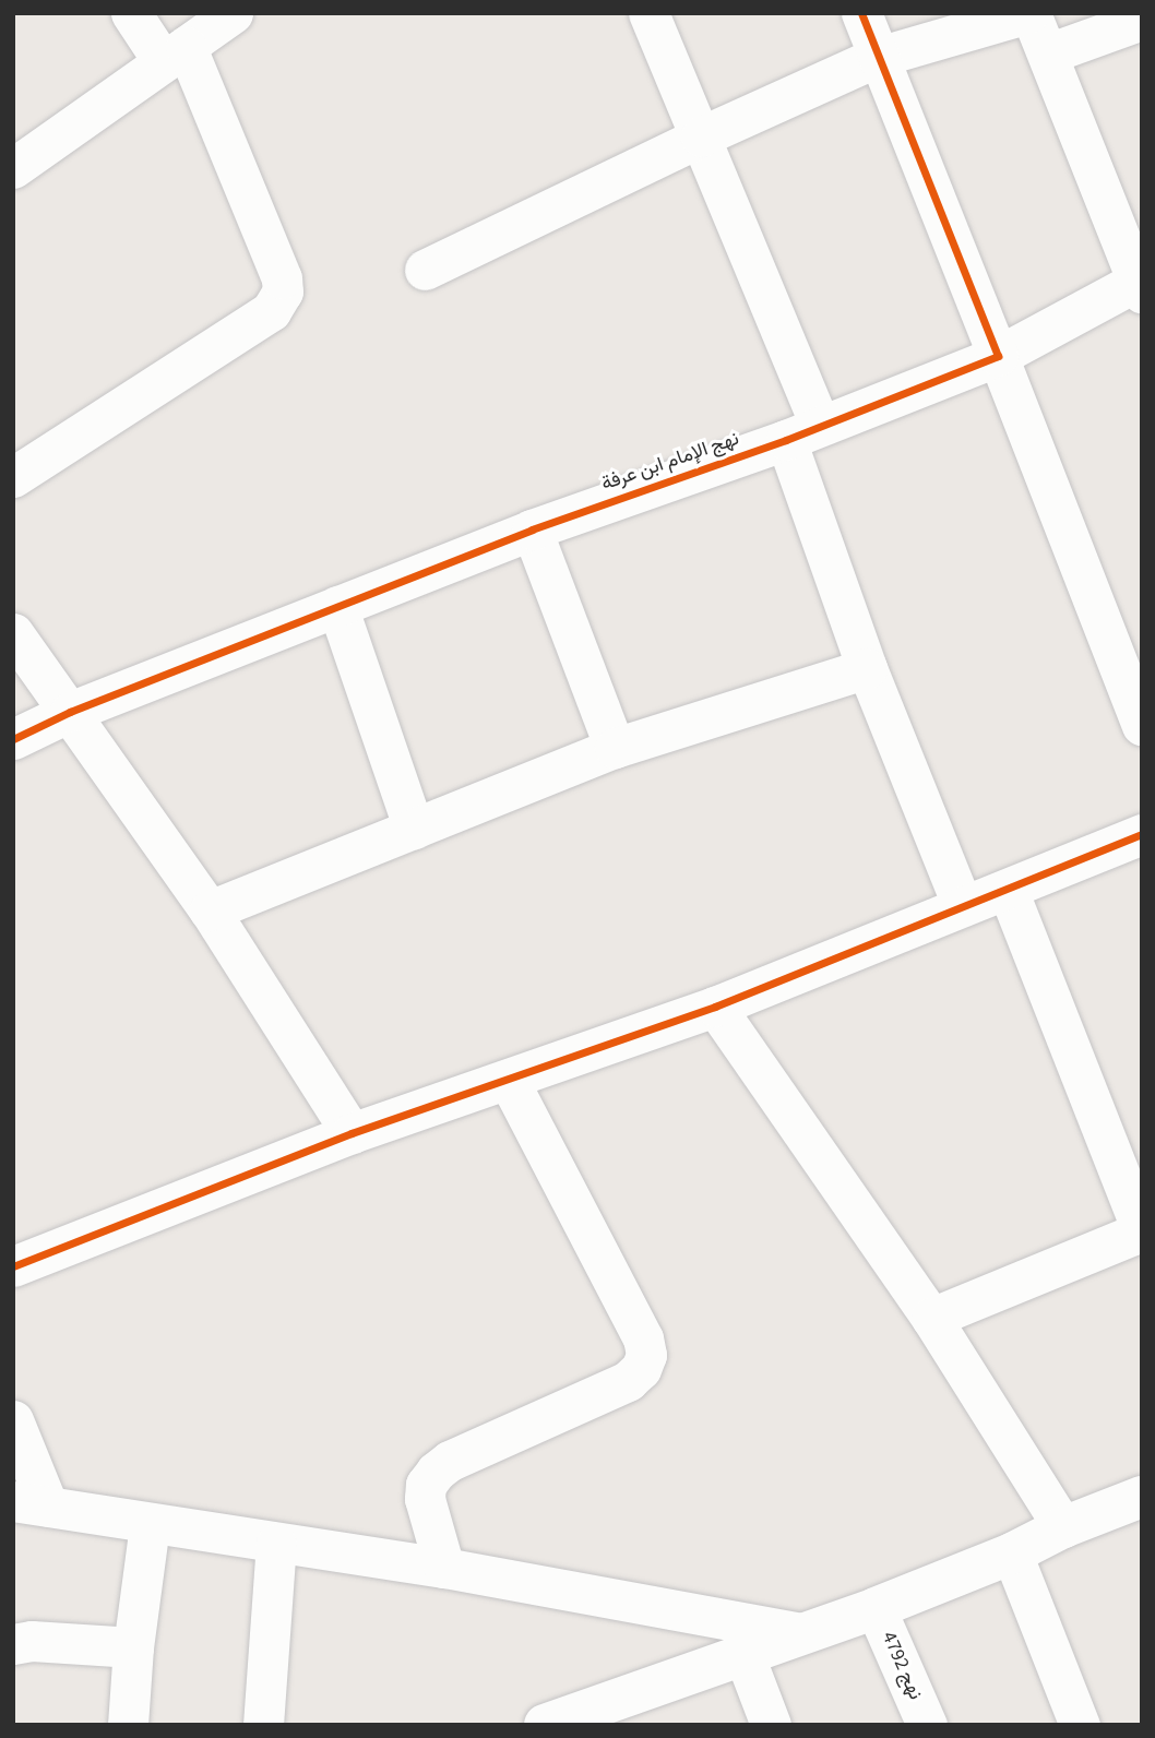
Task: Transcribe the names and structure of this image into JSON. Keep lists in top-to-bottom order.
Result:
{
  "streets": {
    "street": ["نهج الإمام ابن عرفة", "نهج 4792"]
  }
}
